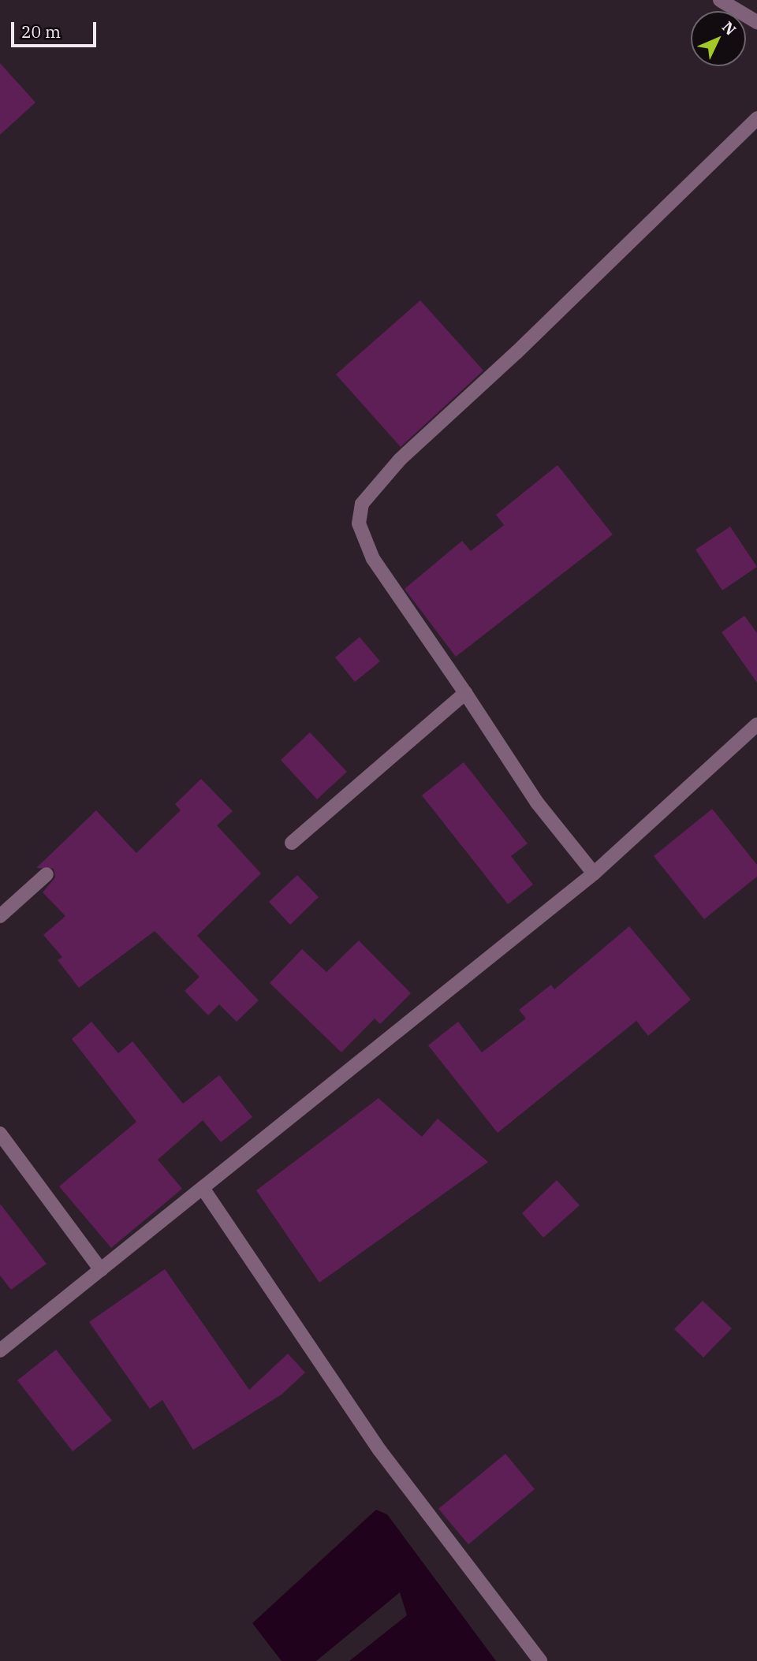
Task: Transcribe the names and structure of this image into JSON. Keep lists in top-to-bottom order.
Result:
{
  "scale_bar": "20 m",
  "north": "top right"
}
